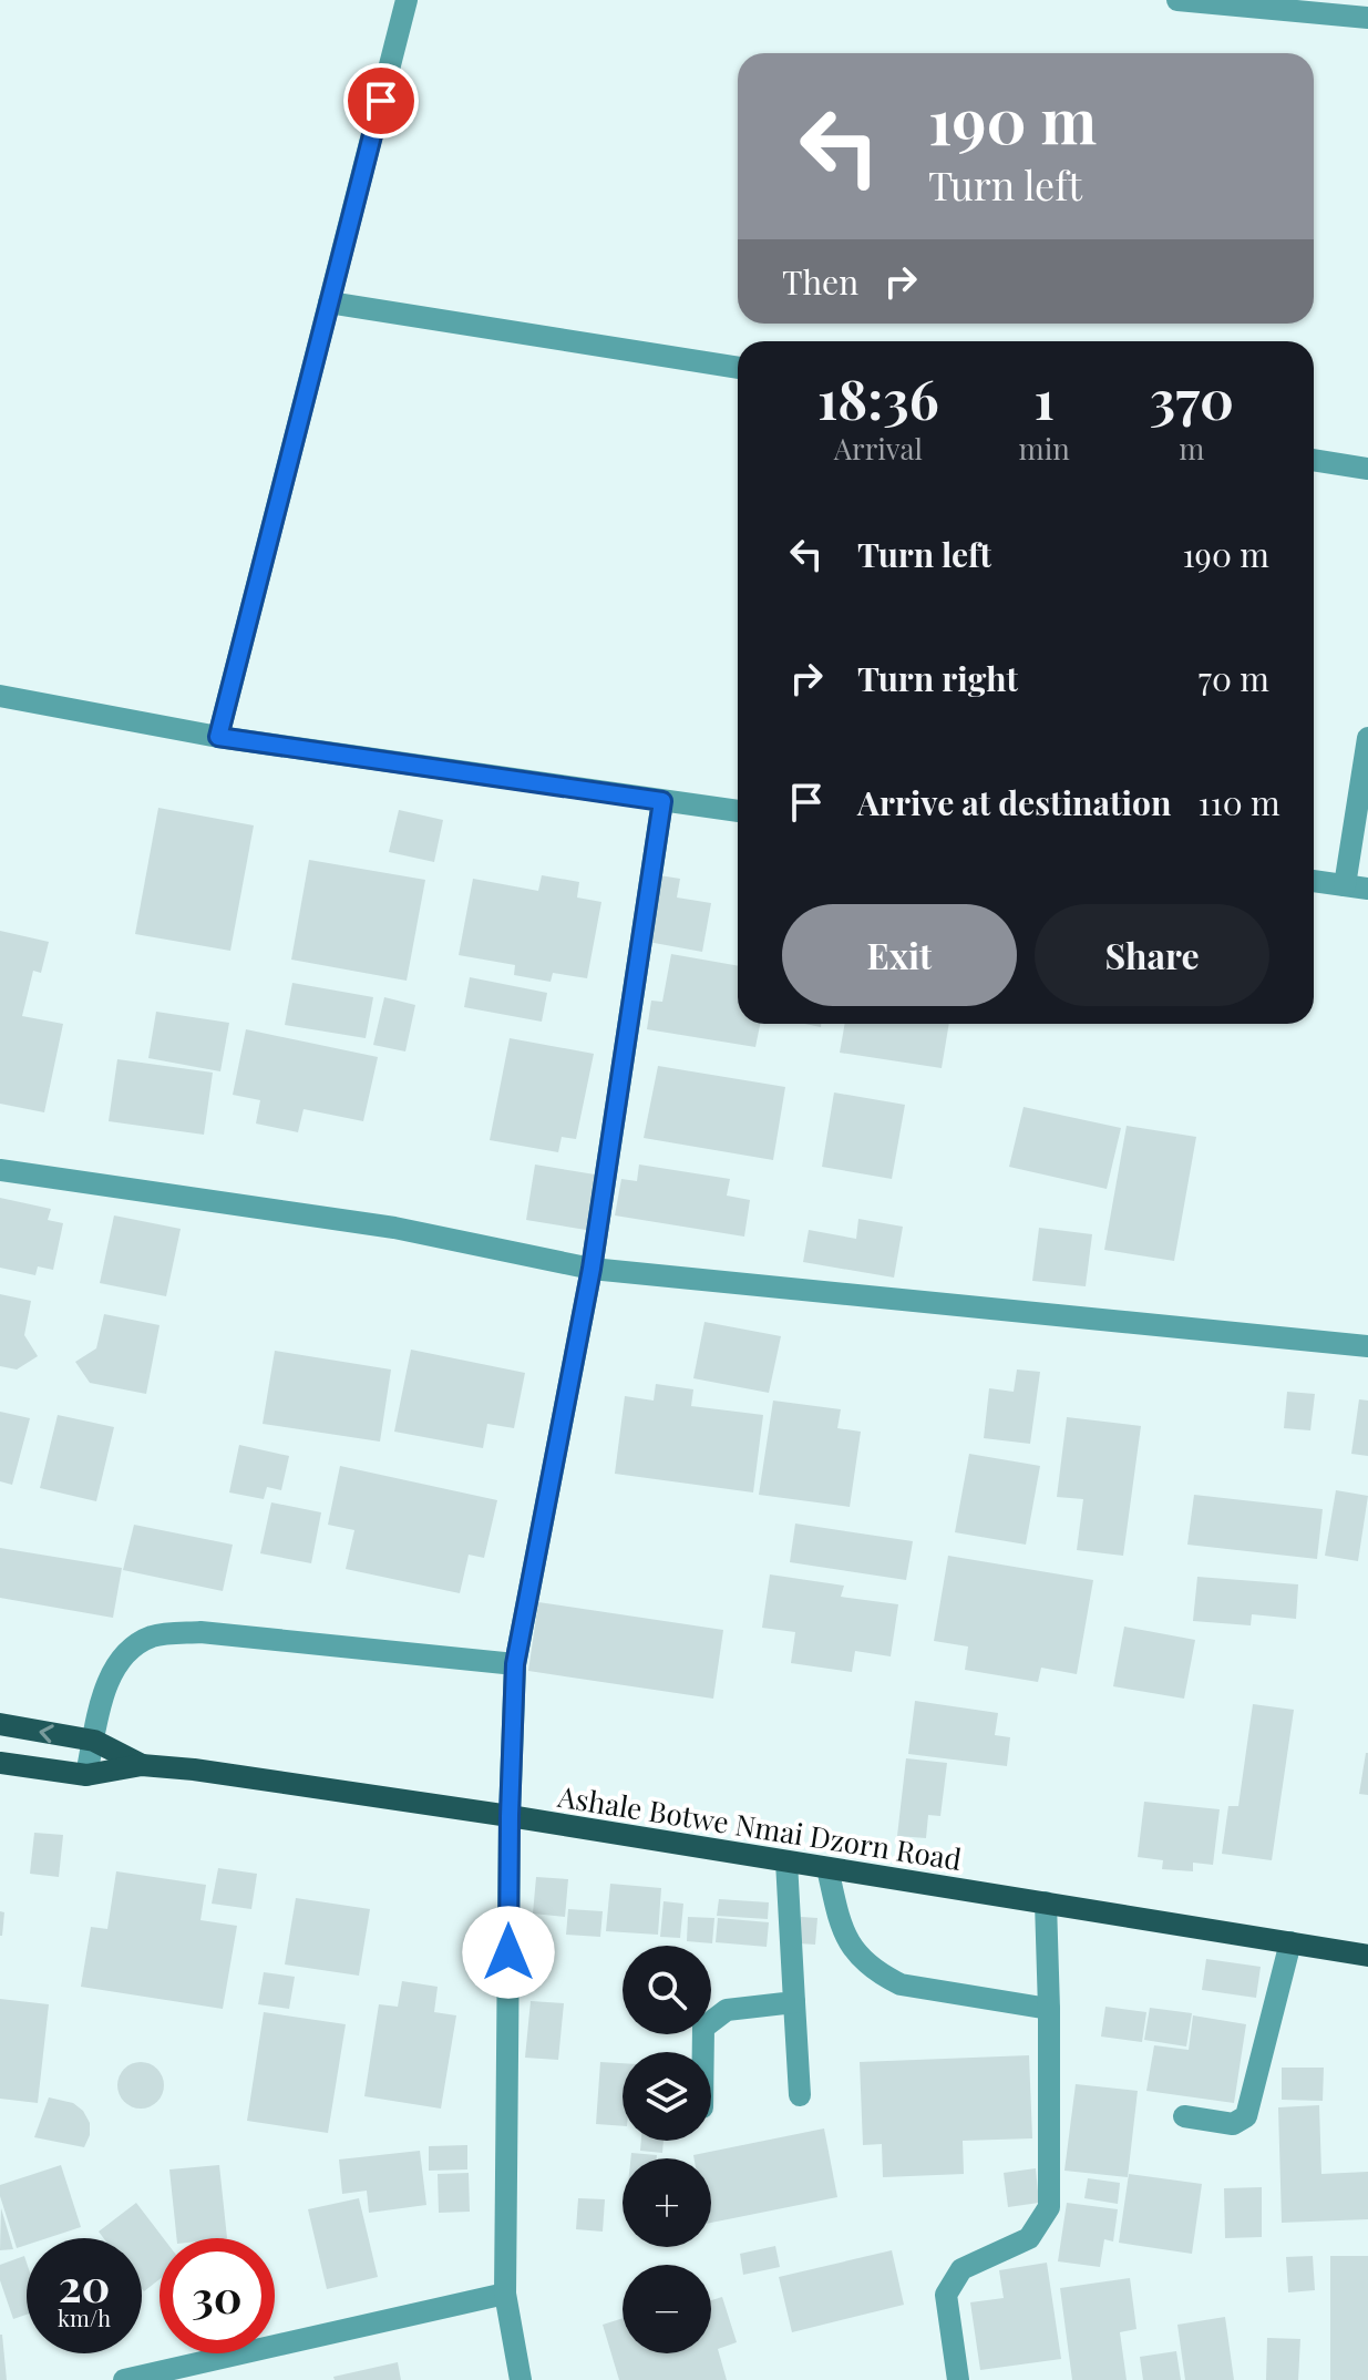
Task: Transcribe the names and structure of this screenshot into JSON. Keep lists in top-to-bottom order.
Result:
{
  "streets": {
    "main road": ["Ashale Botwe Nmai Dzorn Road"]
  },
  "page": {
    "turn": ["190 m", "Turn left"],
    "then": "Then",
    "eta": [
      "18:36",
      "Arrival",
      "1",
      "min",
      "370",
      "m"
    ],
    "list": [
      {
        "name": "Turn left",
        "value": "190 m"
      },
      {
        "name": "Turn right",
        "value": "70 m"
      },
      {
        "name": "Arrive at destination",
        "value": "110 m"
      }
    ],
    "buttons": ["Exit", "Share"],
    "map_buttons": ["+", "−"],
    "speed": "20 km/h",
    "limit": "30"
  }
}
